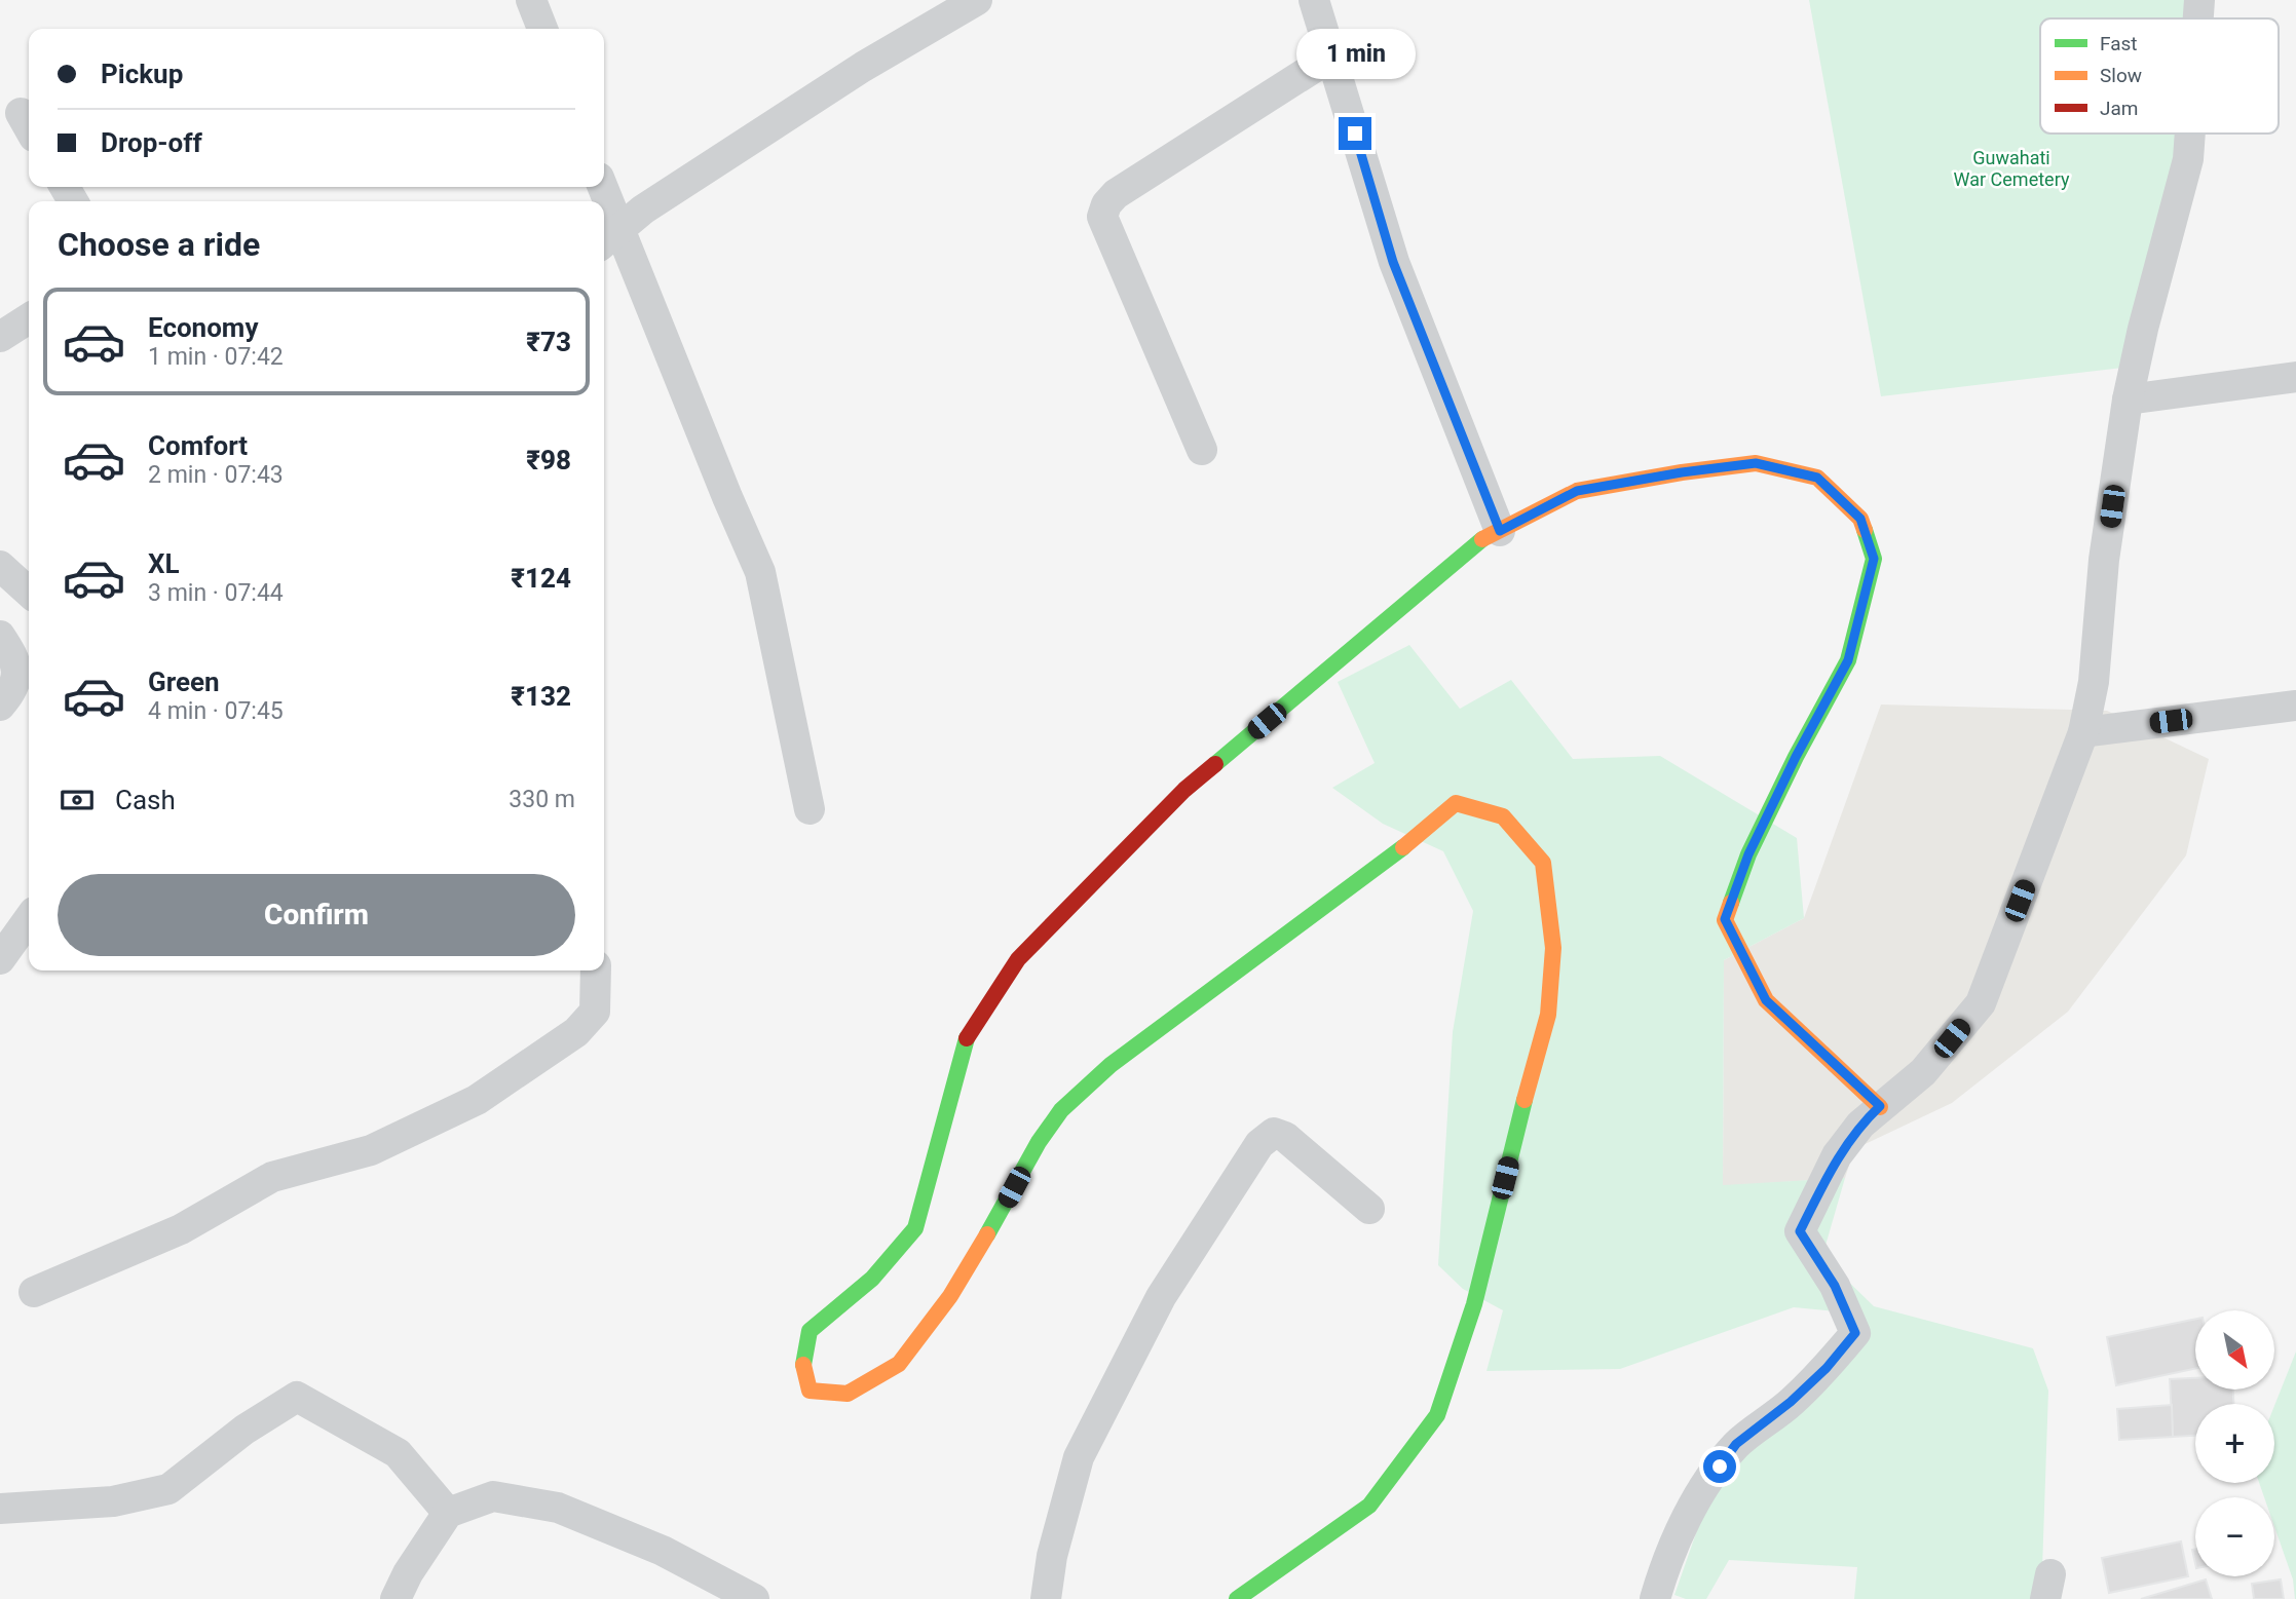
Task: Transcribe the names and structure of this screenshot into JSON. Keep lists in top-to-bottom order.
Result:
{
  "parks": ["Guwahati War Cemetery"],
  "legend": ["Fast", "Slow", "Jam"],
  "north": "bottom right",
  "page": {
    "bubble": "1 min",
    "banner": ["Pickup", "Drop-off"],
    "heading": "Choose a ride",
    "list": [
      {
        "name": "Economy",
        "note": "1 min · 07:42",
        "value": "₹73"
      },
      {
        "name": "Comfort",
        "note": "2 min · 07:43",
        "value": "₹98"
      },
      {
        "name": "XL",
        "note": "3 min · 07:44",
        "value": "₹124"
      },
      {
        "name": "Green",
        "note": "4 min · 07:45",
        "value": "₹132"
      }
    ],
    "pay": ["Cash", "330 m"],
    "buttons": "Confirm",
    "map_buttons": ["+", "−"]
  }
}
